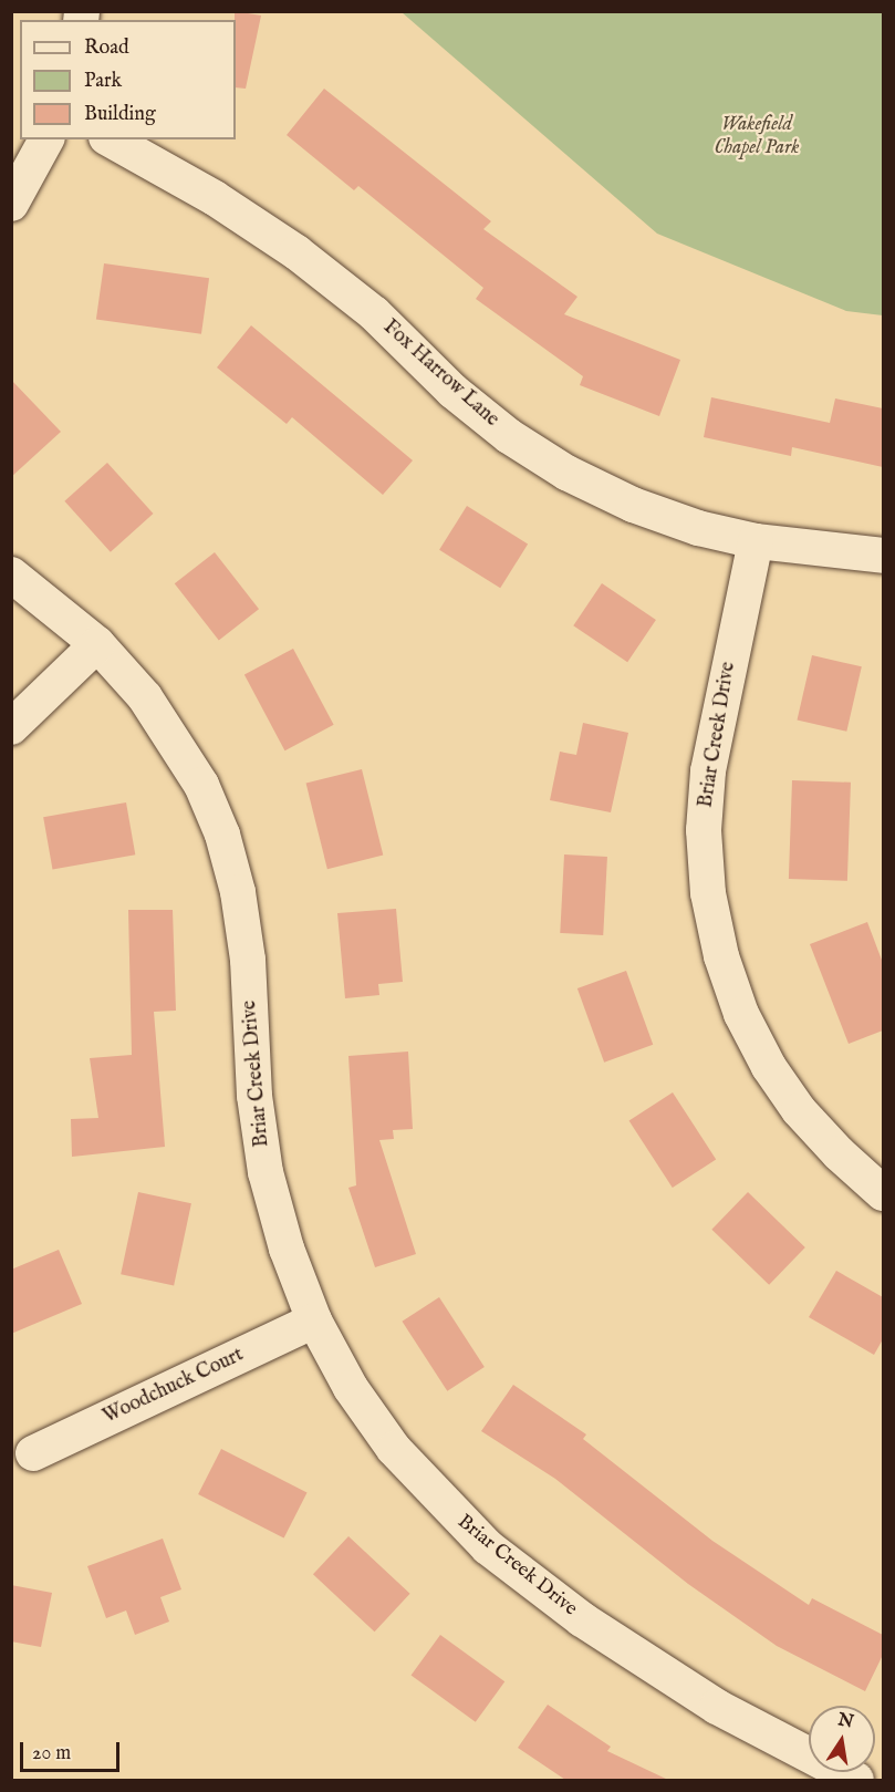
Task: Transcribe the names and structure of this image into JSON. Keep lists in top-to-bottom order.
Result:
{
  "streets": {
    "street": ["Fox Harrow Lane", "Briar Creek Drive", "Woodchuck Court"]
  },
  "crossings": [
    ["Fox Harrow Lane", "Briar Creek Drive"],
    ["Briar Creek Drive", "Woodchuck Court"]
  ],
  "parks": ["Wakefield Chapel Park"],
  "legend": ["Road", "Park", "Building"],
  "scale_bar": "20 m",
  "north": "top"
}
